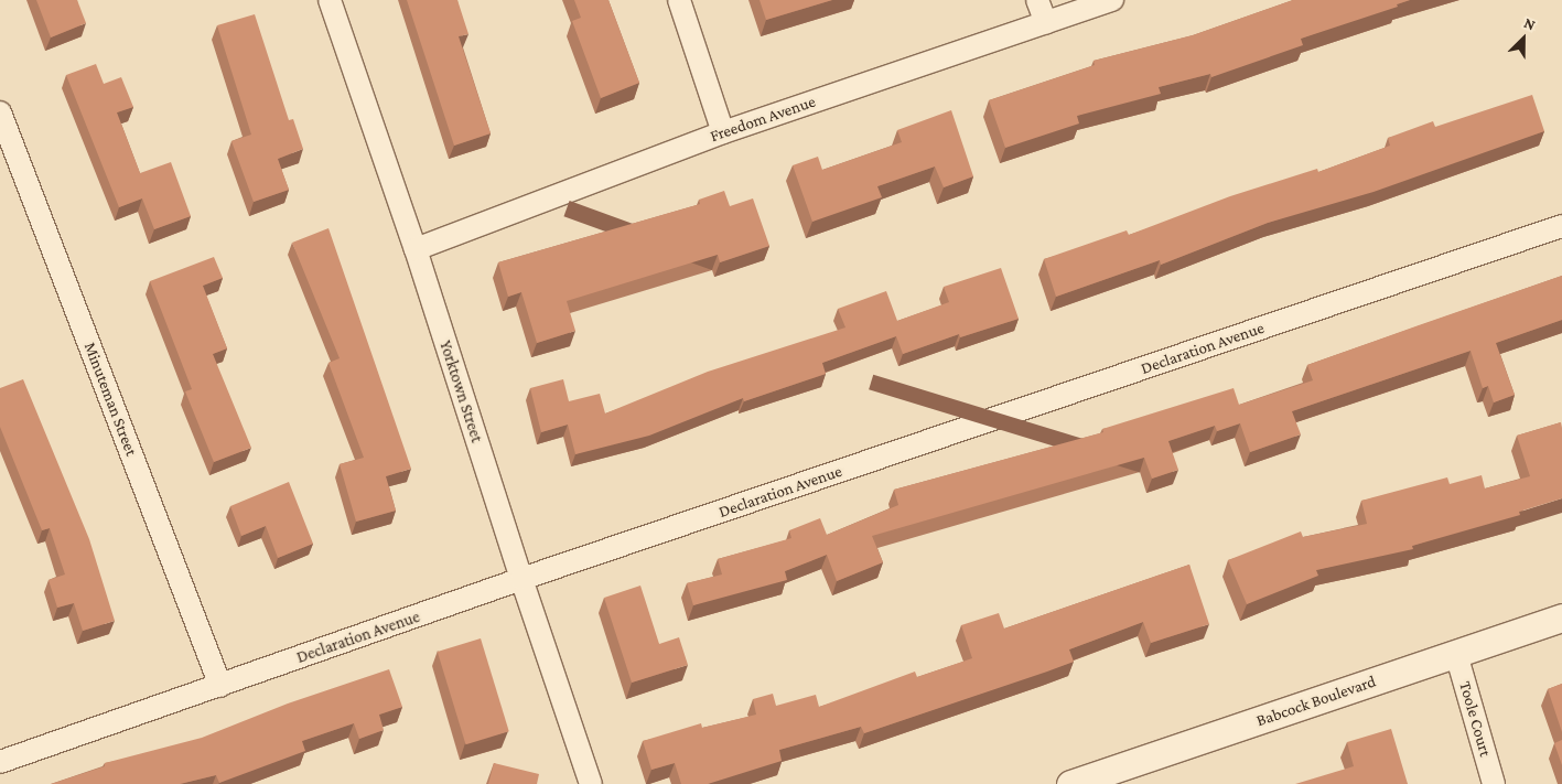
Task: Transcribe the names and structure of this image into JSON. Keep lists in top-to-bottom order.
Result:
{
  "streets": {
    "street": [
      "Freedom Avenue",
      "Declaration Avenue",
      "Yorktown Street",
      "Minuteman Street",
      "Babcock Boulevard",
      "Toole Court"
    ]
  },
  "crossings": [
    ["Freedom Avenue", "Yorktown Street"],
    ["Declaration Avenue", "Yorktown Street"],
    ["Declaration Avenue", "Minuteman Street"],
    ["Babcock Boulevard", "Toole Court"]
  ],
  "north": "top right"
}
